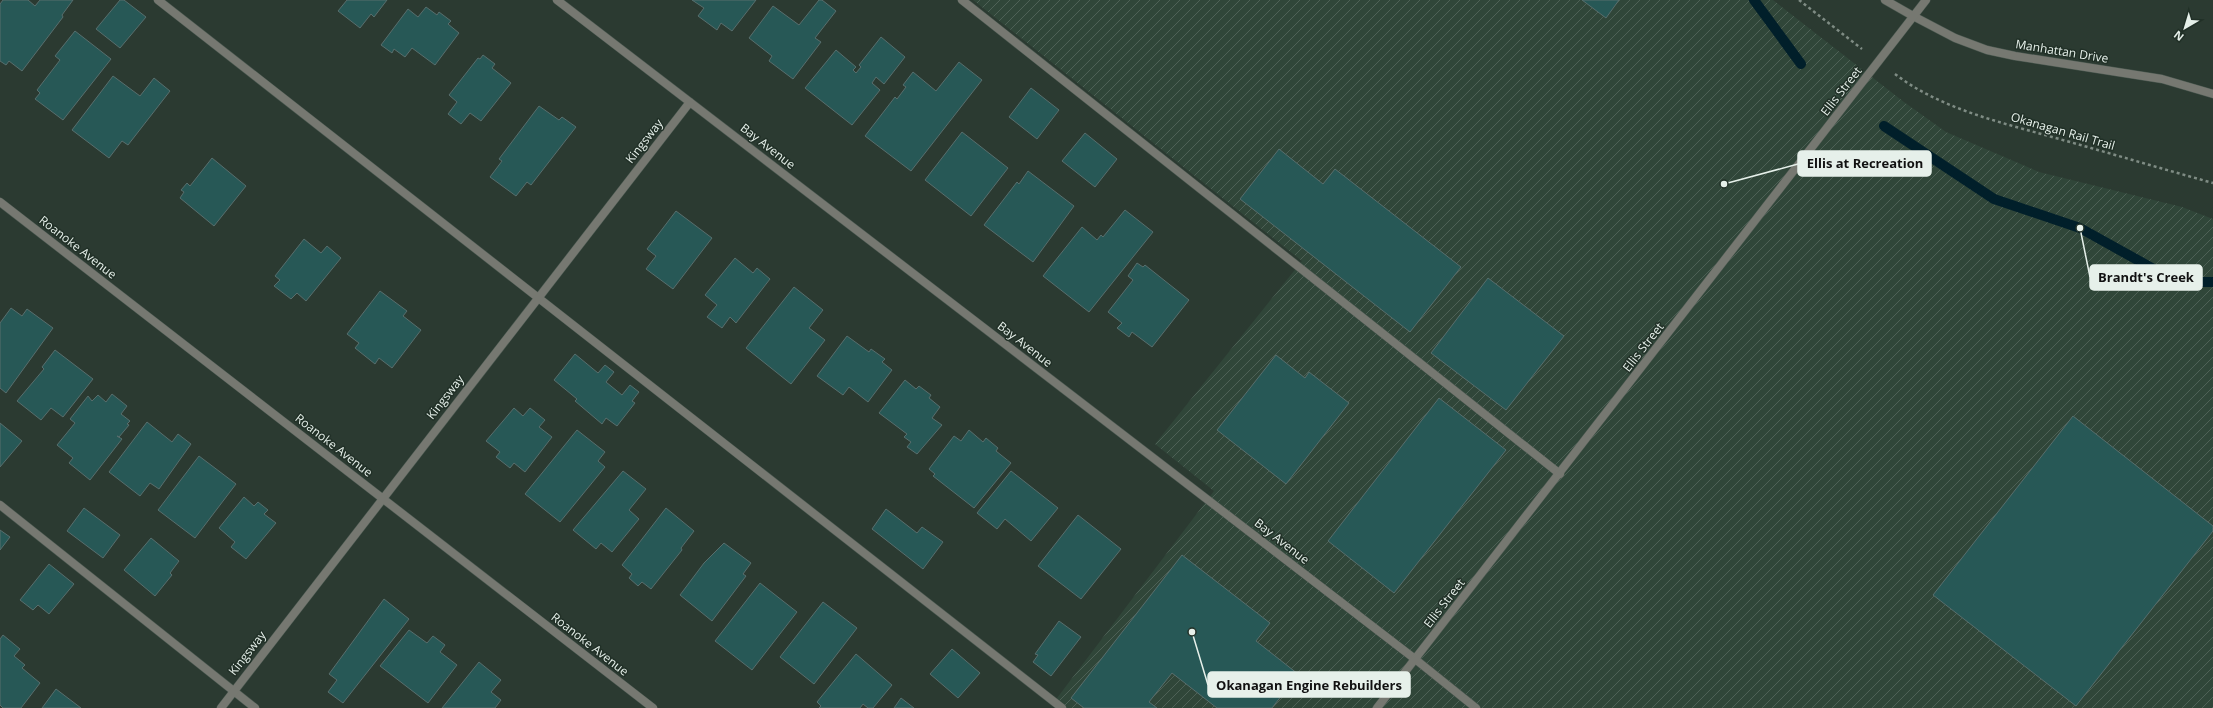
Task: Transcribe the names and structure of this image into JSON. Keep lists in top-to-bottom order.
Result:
{
  "streets": {
    "street": [
      "Manhattan Drive",
      "Ellis Street",
      "Kingsway",
      "Bay Avenue",
      "Roanoke Avenue"
    ],
    "path": ["Okanagan Rail Trail"]
  },
  "crossings": [
    ["Manhattan Drive", "Ellis Street"],
    ["Ellis Street", "Bay Avenue"],
    ["Kingsway", "Bay Avenue"],
    ["Kingsway", "Roanoke Avenue"]
  ],
  "places": ["Ellis at Recreation", "Brandt's Creek", "Okanagan Engine Rebuilders"],
  "north": "bottom left"
}
